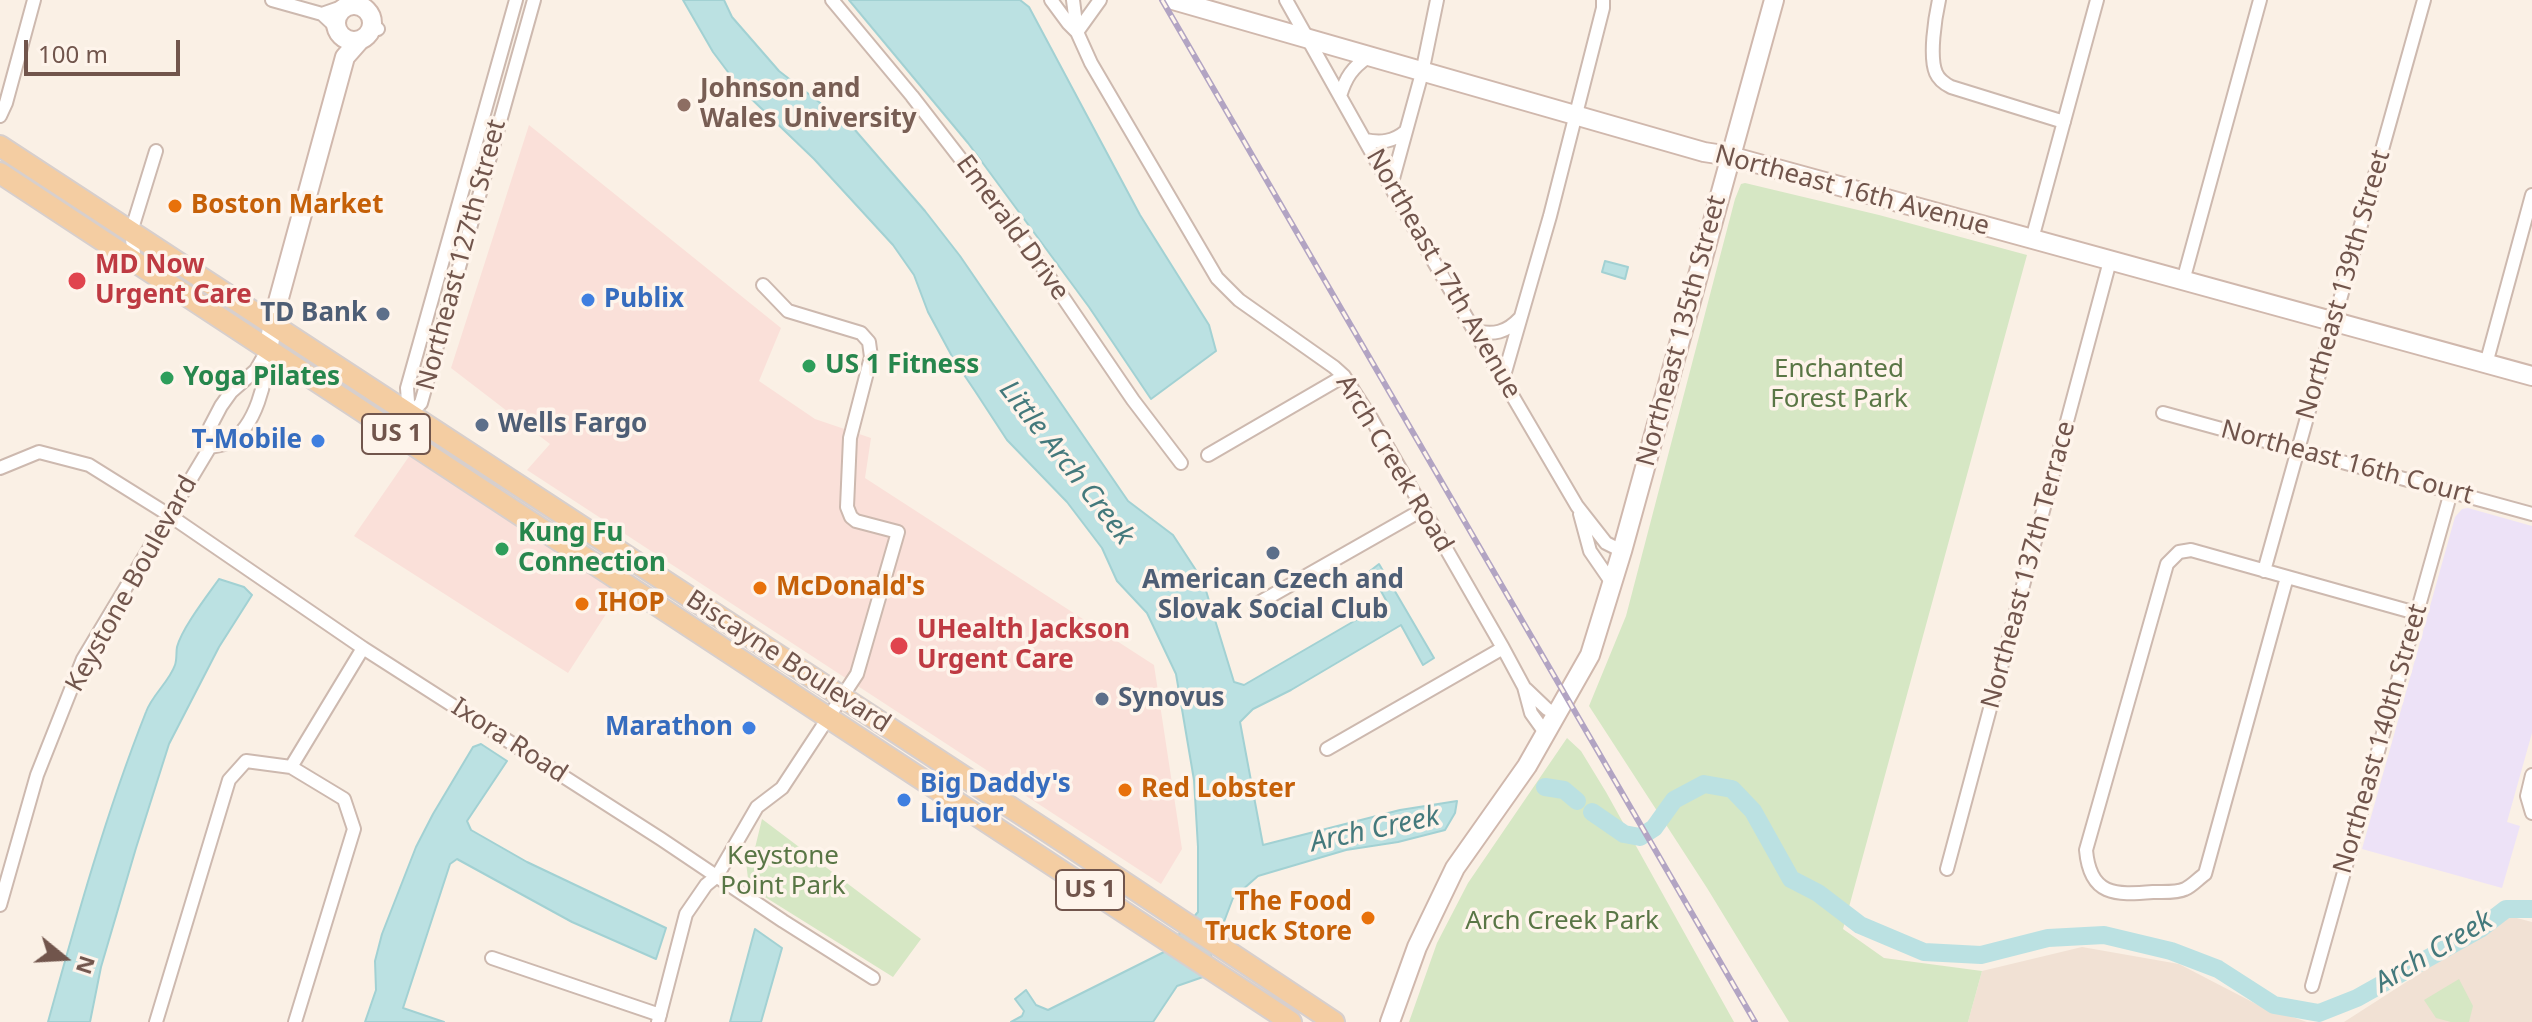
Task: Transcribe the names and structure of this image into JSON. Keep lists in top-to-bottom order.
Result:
{
  "streets": {
    "main road": ["US 1", "Biscayne Boulevard"],
    "street": [
      "Northeast 16th Avenue",
      "Emerald Drive",
      "Northeast 127th Street",
      "Northeast 17th Avenue",
      "Northeast 139th Street",
      "Northeast 135th Street",
      "Northeast 16th Court",
      "Arch Creek Road",
      "Northeast 137th Terrace",
      "Keystone Boulevard",
      "Northeast 140th Street",
      "Ixora Road"
    ]
  },
  "crossings": [
    ["Northeast 16th Avenue", "Northeast 17th Avenue"],
    ["Northeast 16th Avenue", "Northeast 139th Street"],
    ["Northeast 16th Avenue", "Northeast 135th Street"],
    ["Northeast 16th Avenue", "Northeast 137th Terrace"],
    ["Northeast 127th Street", "Biscayne Boulevard"],
    ["Northeast 17th Avenue", "Northeast 135th Street"],
    ["Northeast 139th Street", "Northeast 16th Court"],
    ["Northeast 135th Street", "Arch Creek Road"],
    ["Northeast 16th Court", "Northeast 140th Street"],
    ["Keystone Boulevard", "Biscayne Boulevard"],
    ["Keystone Boulevard", "Ixora Road"]
  ],
  "water": ["Little Arch Creek", "Arch Creek"],
  "parks": ["Enchanted Forest Park", "Keystone Point Park", "Arch Creek Park"],
  "places": [
    "Johnson and Wales University",
    "Boston Market",
    "MD Now Urgent Care",
    "Publix",
    "TD Bank",
    "US 1 Fitness",
    "Yoga Pilates",
    "Wells Fargo",
    "T-Mobile",
    "Kung Fu Connection",
    "American Czech and Slovak Social Club",
    "McDonald's",
    "IHOP",
    "UHealth Jackson Urgent Care",
    "Synovus",
    "Marathon",
    "Red Lobster",
    "Big Daddy's Liquor",
    "The Food Truck Store"
  ],
  "scale_bar": "100 m",
  "north": "right"
}
